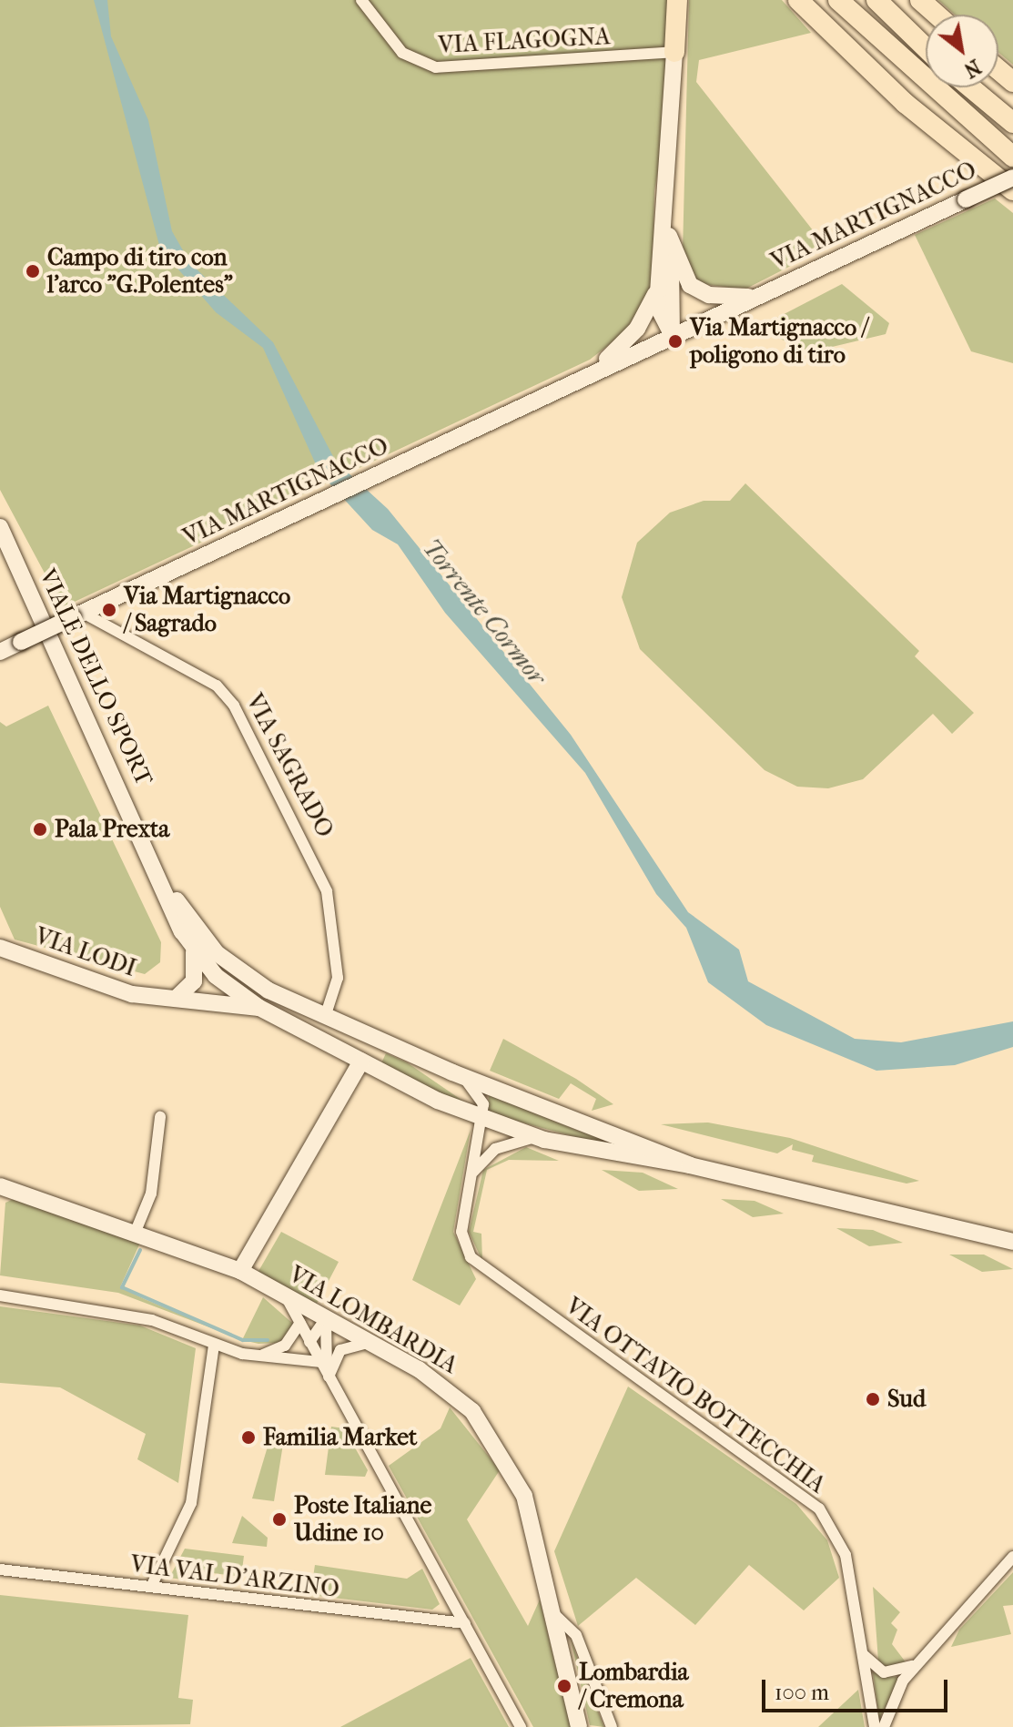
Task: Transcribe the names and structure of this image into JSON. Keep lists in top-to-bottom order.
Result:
{
  "streets": {
    "street": [
      "VIA FLAGOGNA",
      "VIA MARTIGNACCO",
      "VIALE DELLO SPORT",
      "VIA SAGRADO",
      "VIA LODI",
      "VIA LOMBARDIA",
      "VIA OTTAVIO BOTTECCHIA",
      "VIA VAL D'ARZINO"
    ]
  },
  "crossings": [
    ["VIA FLAGOGNA", "VIA MARTIGNACCO"],
    ["VIA MARTIGNACCO", "VIA SAGRADO"],
    ["VIALE DELLO SPORT", "VIA SAGRADO"],
    ["VIALE DELLO SPORT", "VIA LODI"],
    ["VIALE DELLO SPORT", "VIA OTTAVIO BOTTECCHIA"]
  ],
  "water": ["Torrente Cormor"],
  "places": [
    "Campo di tiro con l'arco \"G.Polentes\"",
    "Via Martignacco / poligono di tiro",
    "Via Martignacco / Sagrado",
    "Pala Prexta",
    "Sud",
    "Familia Market",
    "Poste Italiane Udine 10",
    "Lombardia / Cremona"
  ],
  "scale_bar": "100 m",
  "north": "bottom right"
}
